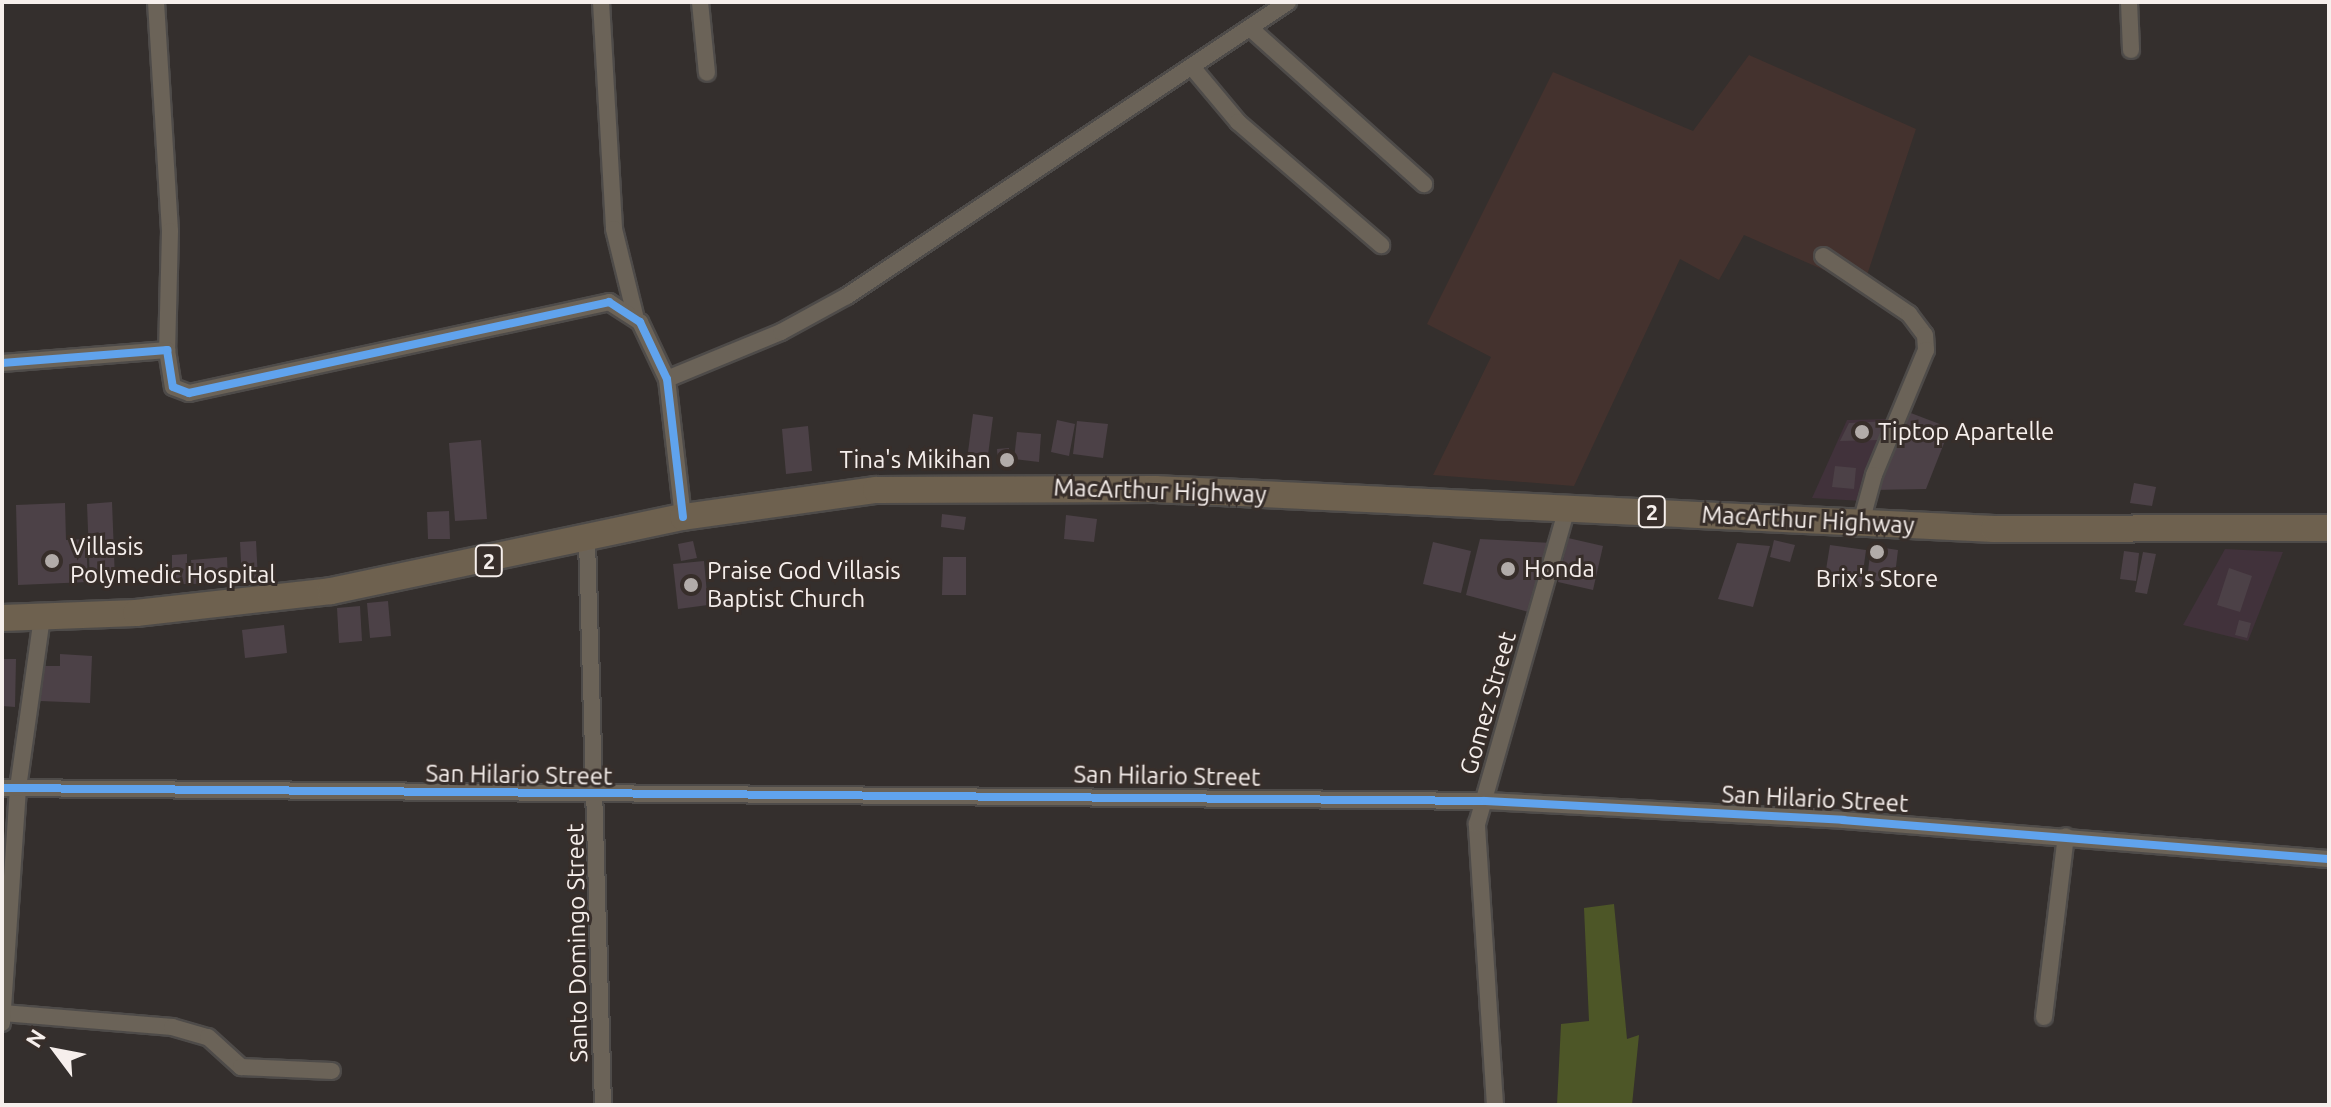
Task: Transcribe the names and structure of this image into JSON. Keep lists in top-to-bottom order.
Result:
{
  "streets": {
    "highway": ["MacArthur Highway", "2"],
    "street": ["Gomez Street", "San Hilario Street", "Santo Domingo Street"]
  },
  "crossings": [
    ["MacArthur Highway", "Gomez Street"],
    ["MacArthur Highway", "Santo Domingo Street"],
    ["Gomez Street", "San Hilario Street"],
    ["San Hilario Street", "Santo Domingo Street"]
  ],
  "places": [
    "Tiptop Apartelle",
    "Tina's Mikihan",
    "Brix's Store",
    "Villasis Polymedic Hospital",
    "Honda",
    "Praise God Villasis Baptist Church"
  ],
  "north": "top left"
}
